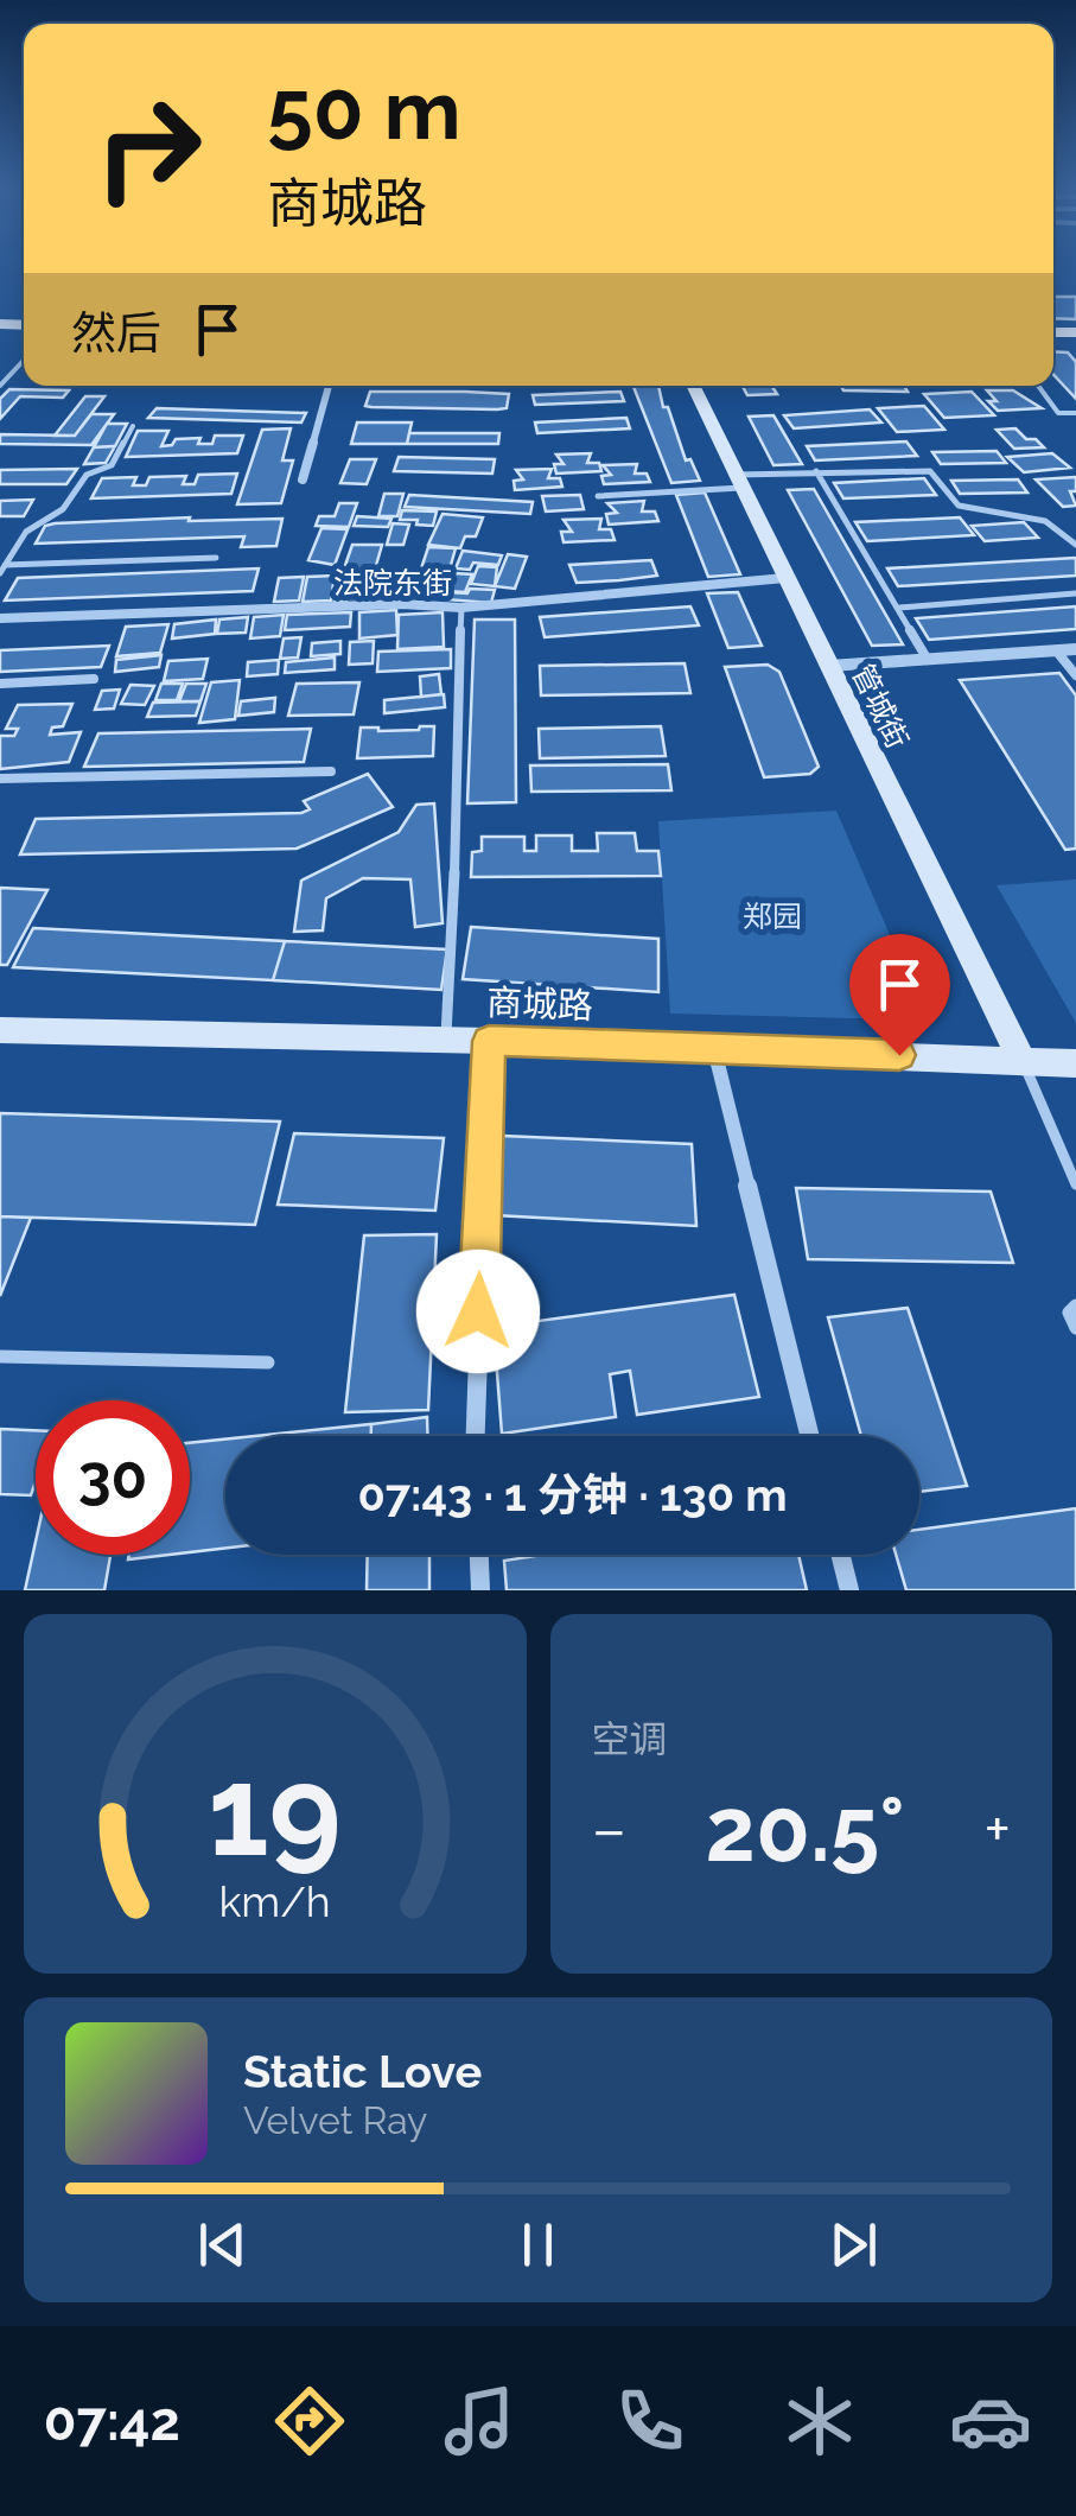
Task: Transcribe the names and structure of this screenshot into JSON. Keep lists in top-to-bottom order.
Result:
{
  "streets": {
    "street": ["法院东街", "管城街", "商城路"]
  },
  "crossings": [
    ["法院东街", "管城街"],
    ["管城街", "商城路"]
  ],
  "parks": ["郑园"],
  "page": {
    "turn": ["50 m", "商城路"],
    "then": "然后",
    "limit": "30",
    "trip": "07:43 · 1 分钟 · 130 m",
    "tile": "空调",
    "heat": ["−", "20.5°", "+"],
    "song": ["Static Love", "Velvet Ray"],
    "tabs": "07:42",
    "gauge": ["19", "km/h"]
  }
}
